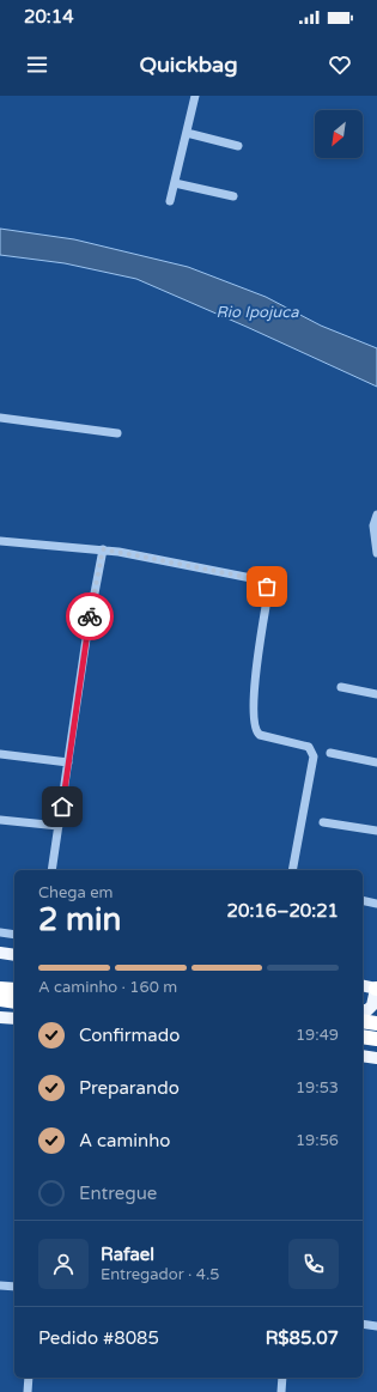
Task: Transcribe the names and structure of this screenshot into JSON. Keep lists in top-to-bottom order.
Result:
{
  "water": ["Rio Ipojuca"],
  "north": "bottom left",
  "page": {
    "status": "20:14",
    "header": "Quickbag",
    "heading": ["2 min", "Chega em", "20:16–20:21"],
    "panel": [
      "Rafael",
      "Entregador · 4.5",
      "Pedido #8085",
      "R$85.07"
    ],
    "bar": "A caminho · 160 m",
    "list": [
      ["Confirmado", "19:49"],
      ["Preparando", "19:53"],
      ["A caminho", "19:56"],
      "Entregue"
    ]
  }
}
